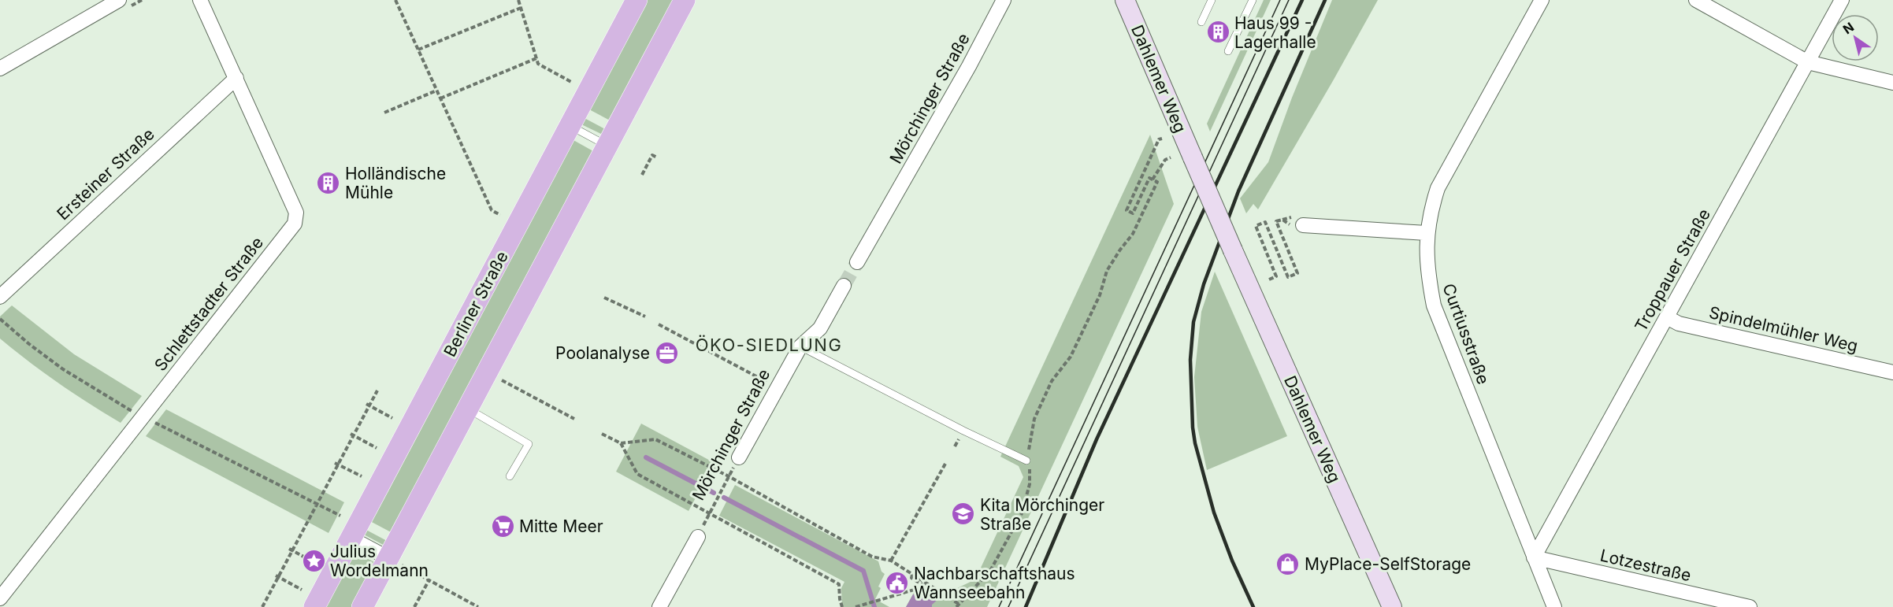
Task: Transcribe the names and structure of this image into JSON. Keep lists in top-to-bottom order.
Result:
{
  "streets": {
    "main road": ["Dahlemer Weg", "Berliner Straße"],
    "street": [
      "Mörchinger Straße",
      "Ersteiner Straße",
      "Troppauer Straße",
      "Schlettstadter Straße",
      "Spindelmühler Weg",
      "Curtiusstraße",
      "Lotzestraße"
    ]
  },
  "crossings": [
    ["Ersteiner Straße", "Schlettstadter Straße"],
    ["Troppauer Straße", "Spindelmühler Weg"],
    ["Troppauer Straße", "Curtiusstraße"],
    ["Troppauer Straße", "Lotzestraße"],
    ["Curtiusstraße", "Lotzestraße"]
  ],
  "districts": ["ÖKO-SIEDLUNG"],
  "places": {
    "building": ["Haus 99 - Lagerhalle", "Holländische Mühle"],
    "office": ["Poolanalyse"],
    "school or university": ["Kita Mörchinger Straße"],
    "supermarket": ["Mitte Meer"],
    "place": ["Julius Wordelmann"],
    "shop": ["MyPlace-SelfStorage"],
    "public building": ["Nachbarschaftshaus Wannseebahn"]
  },
  "north": "top left"
}
